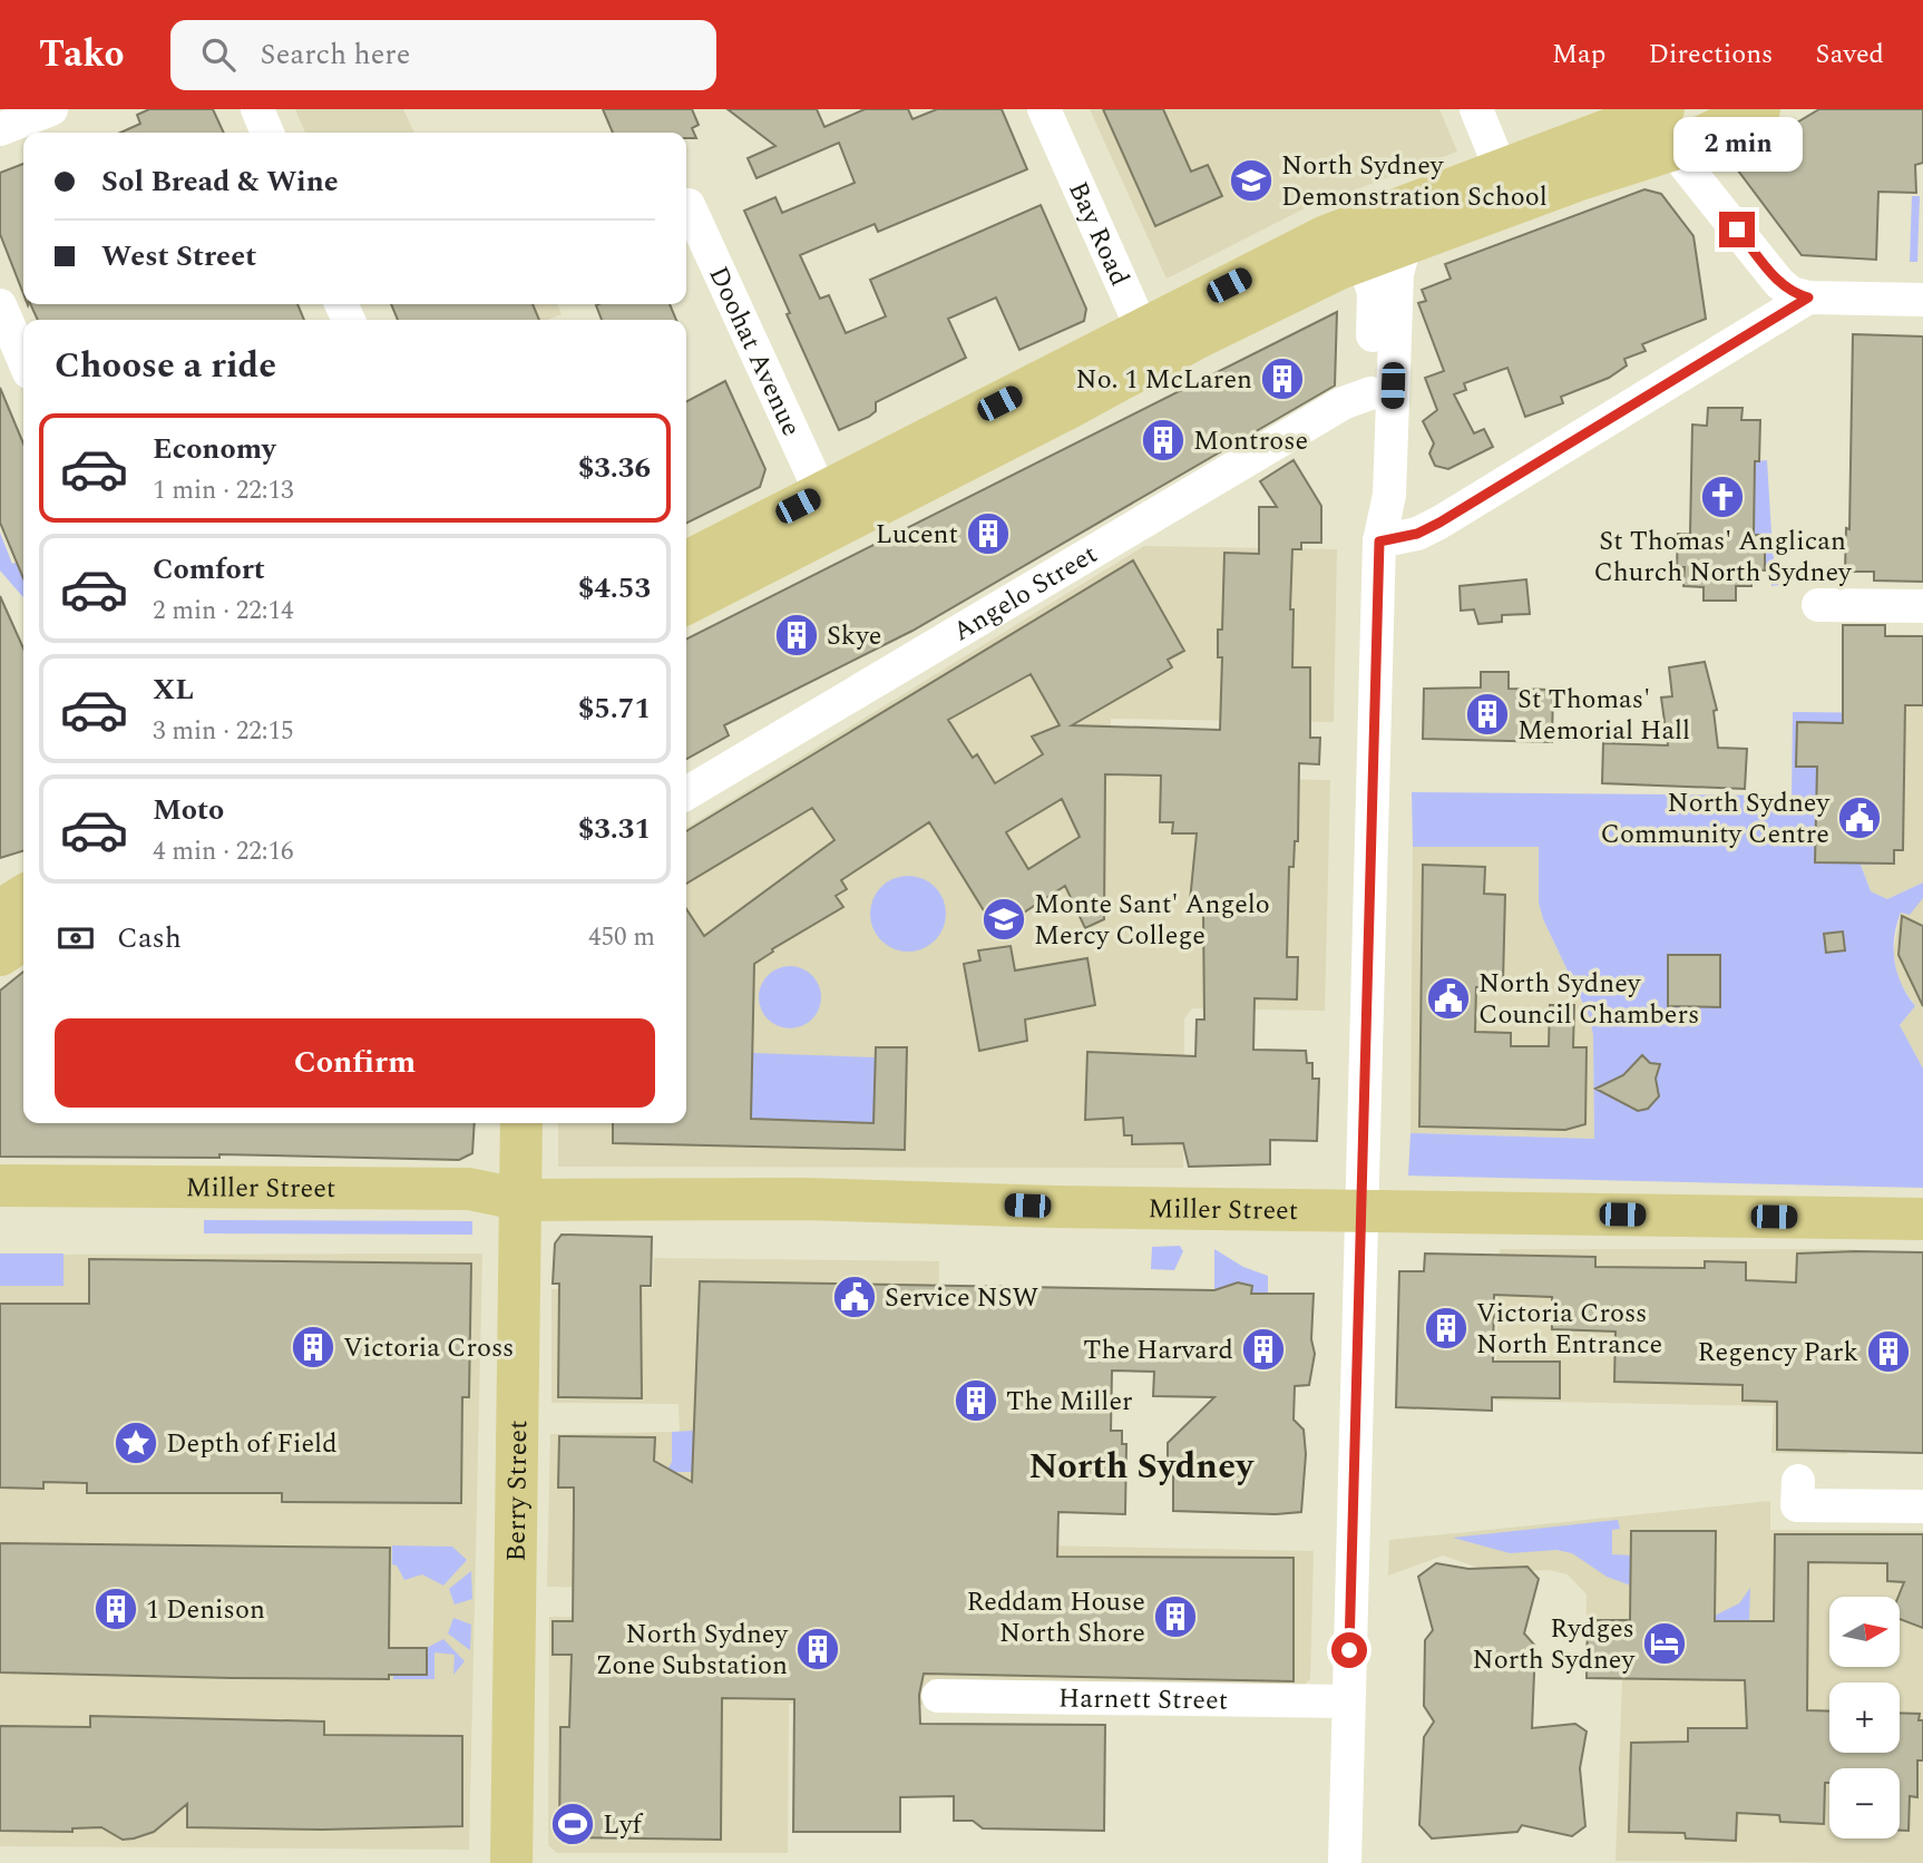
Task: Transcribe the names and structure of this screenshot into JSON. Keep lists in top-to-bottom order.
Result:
{
  "streets": {
    "main road": ["Miller Street", "Berry Street"],
    "street": [
      "Bay Road",
      "Doohat Avenue",
      "Angelo Street",
      "Harnett Street"
    ]
  },
  "crossings": [
    ["Miller Street", "Berry Street"]
  ],
  "districts": ["North Sydney"],
  "places": {
    "school or university": ["North Sydney Demonstration School", "Monte Sant' Angelo Mercy College"],
    "building": [
      "No. 1 McLaren",
      "Montrose",
      "Lucent",
      "Skye",
      "St Thomas' Memorial Hall",
      "Victoria Cross North Entrance",
      "Victoria Cross",
      "The Harvard",
      "Regency Park",
      "The Miller",
      "1 Denison",
      "Reddam House North Shore",
      "North Sydney Zone Substation"
    ],
    "church": ["St Thomas' Anglican Church North Sydney"],
    "public building": ["North Sydney Community Centre", "North Sydney Council Chambers", "Service NSW"],
    "place": ["Depth of Field"],
    "hotel": ["Rydges North Sydney"],
    "sports": ["Lyf"]
  },
  "north": "right",
  "page": {
    "header": "Tako",
    "search": "Search here",
    "nav": ["Map", "Directions", "Saved"],
    "bubble": "2 min",
    "banner": ["Sol Bread & Wine", "West Street"],
    "heading": "Choose a ride",
    "list": [
      {
        "name": "Economy",
        "note": "1 min · 22:13",
        "value": "$3.36"
      },
      {
        "name": "Comfort",
        "note": "2 min · 22:14",
        "value": "$4.53"
      },
      {
        "name": "XL",
        "note": "3 min · 22:15",
        "value": "$5.71"
      },
      {
        "name": "Moto",
        "note": "4 min · 22:16",
        "value": "$3.31"
      }
    ],
    "pay": ["Cash", "450 m"],
    "buttons": "Confirm",
    "map_buttons": ["+", "−"]
  }
}
